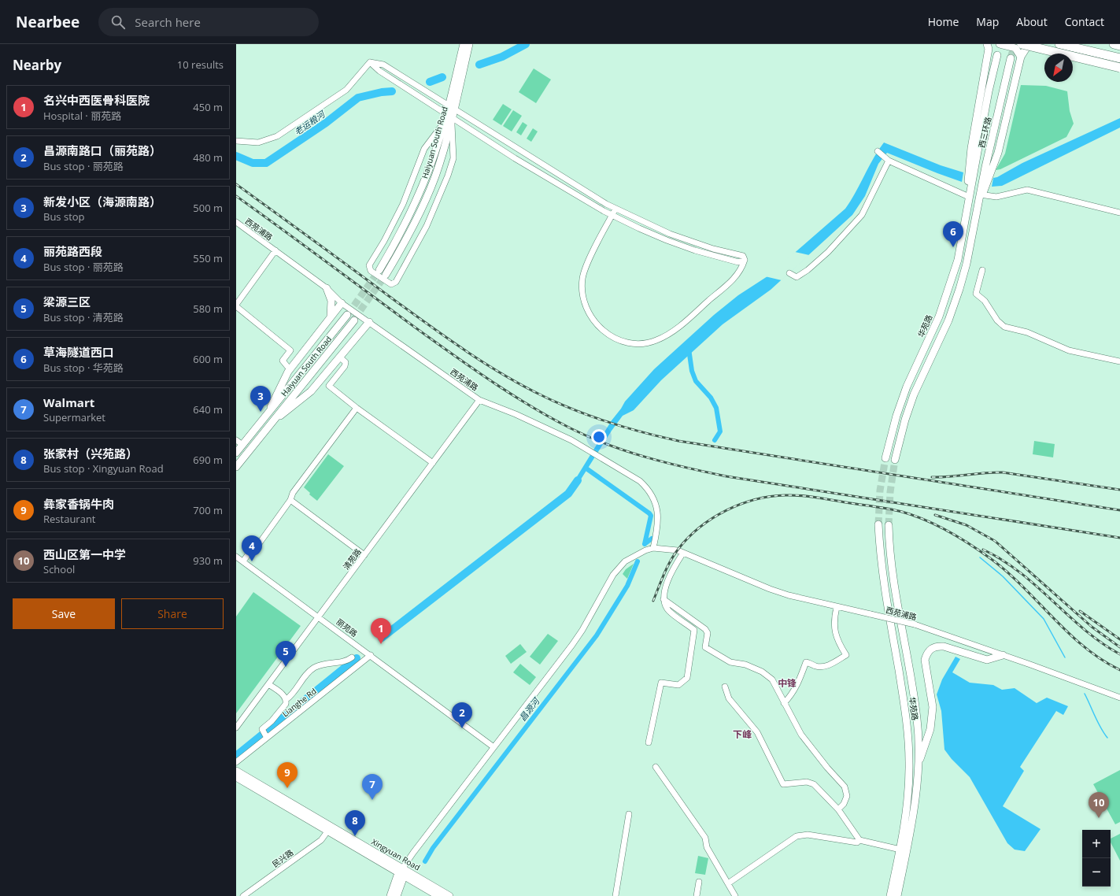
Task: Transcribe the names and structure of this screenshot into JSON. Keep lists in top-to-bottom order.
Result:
{
  "streets": {
    "main road": [
      "西三环路",
      "Haiyuan South Road",
      "华苑路",
      "Xingyuan Road"
    ],
    "street": [
      "西苑浦路",
      "清苑路",
      "丽苑路",
      "Lianghe Rd",
      "民兴路"
    ]
  },
  "crossings": [
    ["西三环路", "华苑路"],
    ["西苑浦路", "清苑路"],
    ["清苑路", "丽苑路"],
    ["丽苑路", "Lianghe Rd"],
    ["Xingyuan Road", "民兴路"]
  ],
  "districts": ["中锋", "下峰"],
  "water": ["老运粮河", "昌源河"],
  "north": "bottom left",
  "page": {
    "header": "Nearbee",
    "search": "Search here",
    "nav": [
      "Home",
      "Map",
      "About",
      "Contact"
    ],
    "heading": ["Nearby", "10 results"],
    "list": [
      {
        "mark": "1",
        "name": "名兴中西医骨科医院",
        "note": "Hospital · 丽苑路",
        "value": "450 m"
      },
      {
        "mark": "2",
        "name": "昌源南路口（丽苑路）",
        "note": "Bus stop · 丽苑路",
        "value": "480 m"
      },
      {
        "mark": "3",
        "name": "新发小区（海源南路）",
        "note": "Bus stop",
        "value": "500 m"
      },
      {
        "mark": "4",
        "name": "丽苑路西段",
        "note": "Bus stop · 丽苑路",
        "value": "550 m"
      },
      {
        "mark": "5",
        "name": "梁源三区",
        "note": "Bus stop · 清苑路",
        "value": "580 m"
      },
      {
        "mark": "6",
        "name": "草海隧道西口",
        "note": "Bus stop · 华苑路",
        "value": "600 m"
      },
      {
        "mark": "7",
        "name": "Walmart",
        "note": "Supermarket",
        "value": "640 m"
      },
      {
        "mark": "8",
        "name": "张家村（兴苑路）",
        "note": "Bus stop · Xingyuan Road",
        "value": "690 m"
      },
      {
        "mark": "9",
        "name": "彝家香锅牛肉",
        "note": "Restaurant",
        "value": "700 m"
      },
      {
        "mark": "10",
        "name": "西山区第一中学",
        "note": "School",
        "value": "930 m"
      }
    ],
    "pins": [
      "6",
      "3",
      "4",
      "1",
      "5",
      "2",
      "9",
      "7",
      "10",
      "8"
    ],
    "buttons": ["Save", "Share"],
    "map_buttons": ["+", "−"]
  }
}
